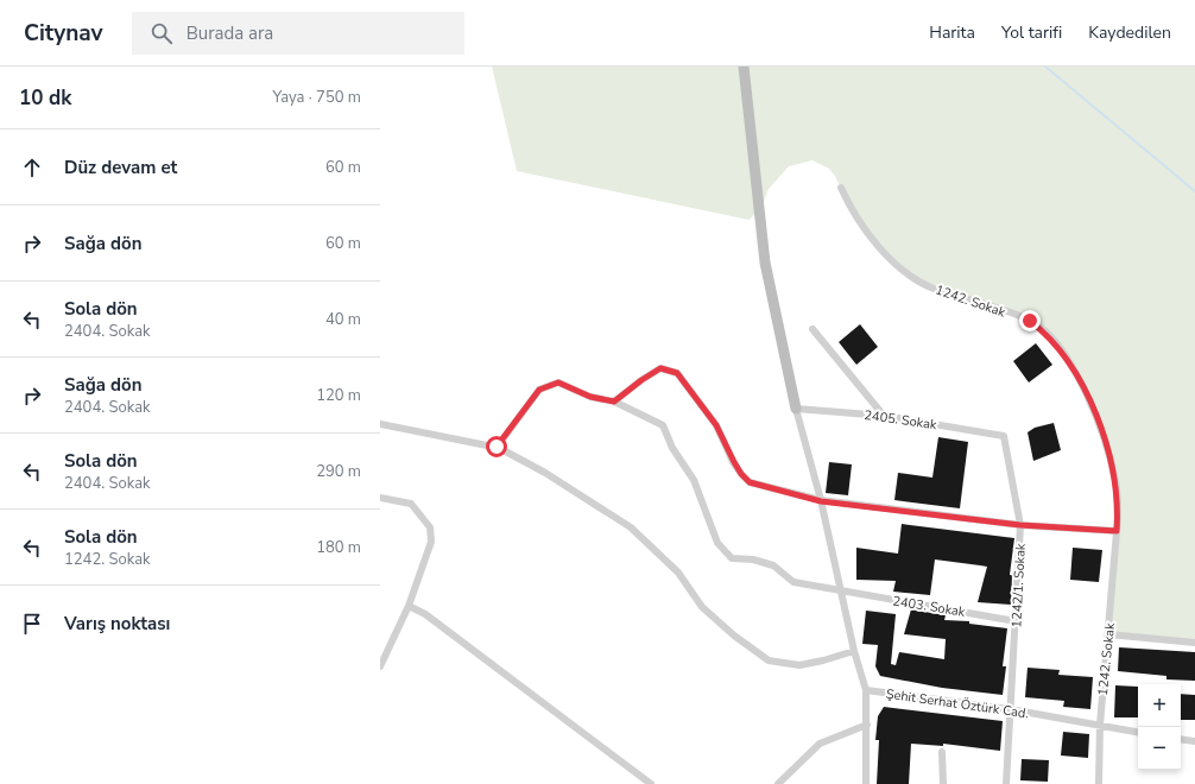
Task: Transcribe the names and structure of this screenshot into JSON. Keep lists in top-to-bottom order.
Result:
{
  "streets": {
    "street": [
      "1242. Sokak",
      "2405. Sokak",
      "1242/1. Sokak",
      "2403. Sokak",
      "Şehit Serhat Öztürk Cad."
    ]
  },
  "crossings": [
    ["1242. Sokak", "Şehit Serhat Öztürk Cad."],
    ["2405. Sokak", "1242/1. Sokak"],
    ["1242/1. Sokak", "2403. Sokak"],
    ["1242/1. Sokak", "Şehit Serhat Öztürk Cad."]
  ],
  "page": {
    "header": "Citynav",
    "search": "Burada ara",
    "nav": ["Harita", "Yol tarifi", "Kaydedilen"],
    "heading": ["10 dk", "Yaya · 750 m"],
    "list": [
      ["Düz devam et", "60 m"],
      ["Sağa dön", "60 m"],
      ["Sola dön", "2404. Sokak", "40 m"],
      ["Sağa dön", "2404. Sokak", "120 m"],
      ["Sola dön", "2404. Sokak", "290 m"],
      ["Sola dön", "1242. Sokak", "180 m"],
      "Varış noktası"
    ],
    "map_buttons": ["+", "−"]
  }
}
